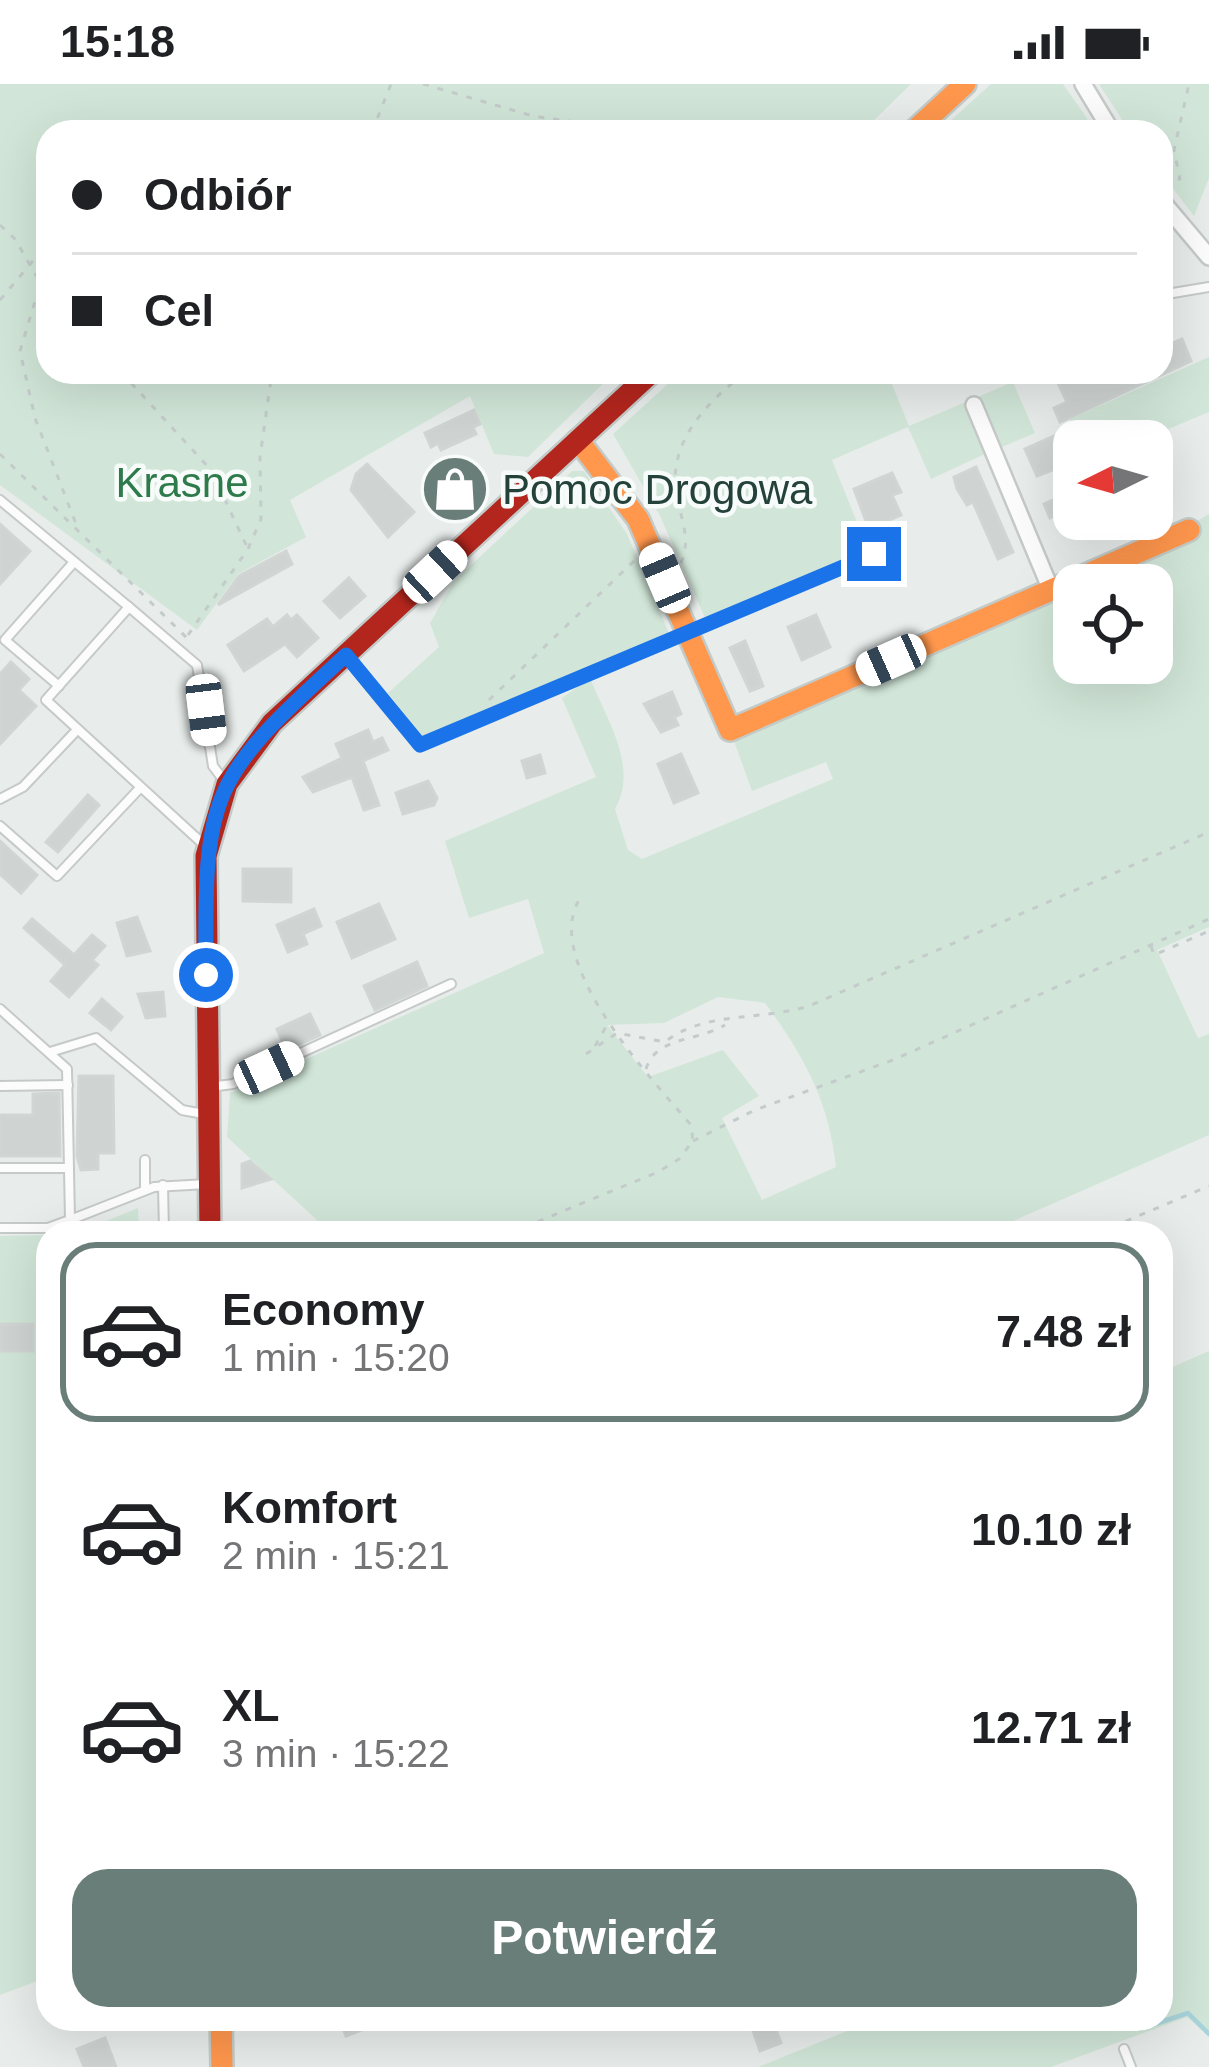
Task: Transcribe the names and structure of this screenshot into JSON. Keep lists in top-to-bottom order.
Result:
{
  "parks": ["Krasne"],
  "places": {
    "shop": ["Pomoc Drogowa"]
  },
  "north": "left",
  "page": {
    "status": "15:18",
    "banner": ["Odbiór", "Cel"],
    "list": [
      {
        "name": "Economy",
        "note": "1 min · 15:20",
        "value": "7.48 zł"
      },
      {
        "name": "Komfort",
        "note": "2 min · 15:21",
        "value": "10.10 zł"
      },
      {
        "name": "XL",
        "note": "3 min · 15:22",
        "value": "12.71 zł"
      }
    ],
    "buttons": "Potwierdź"
  }
}
